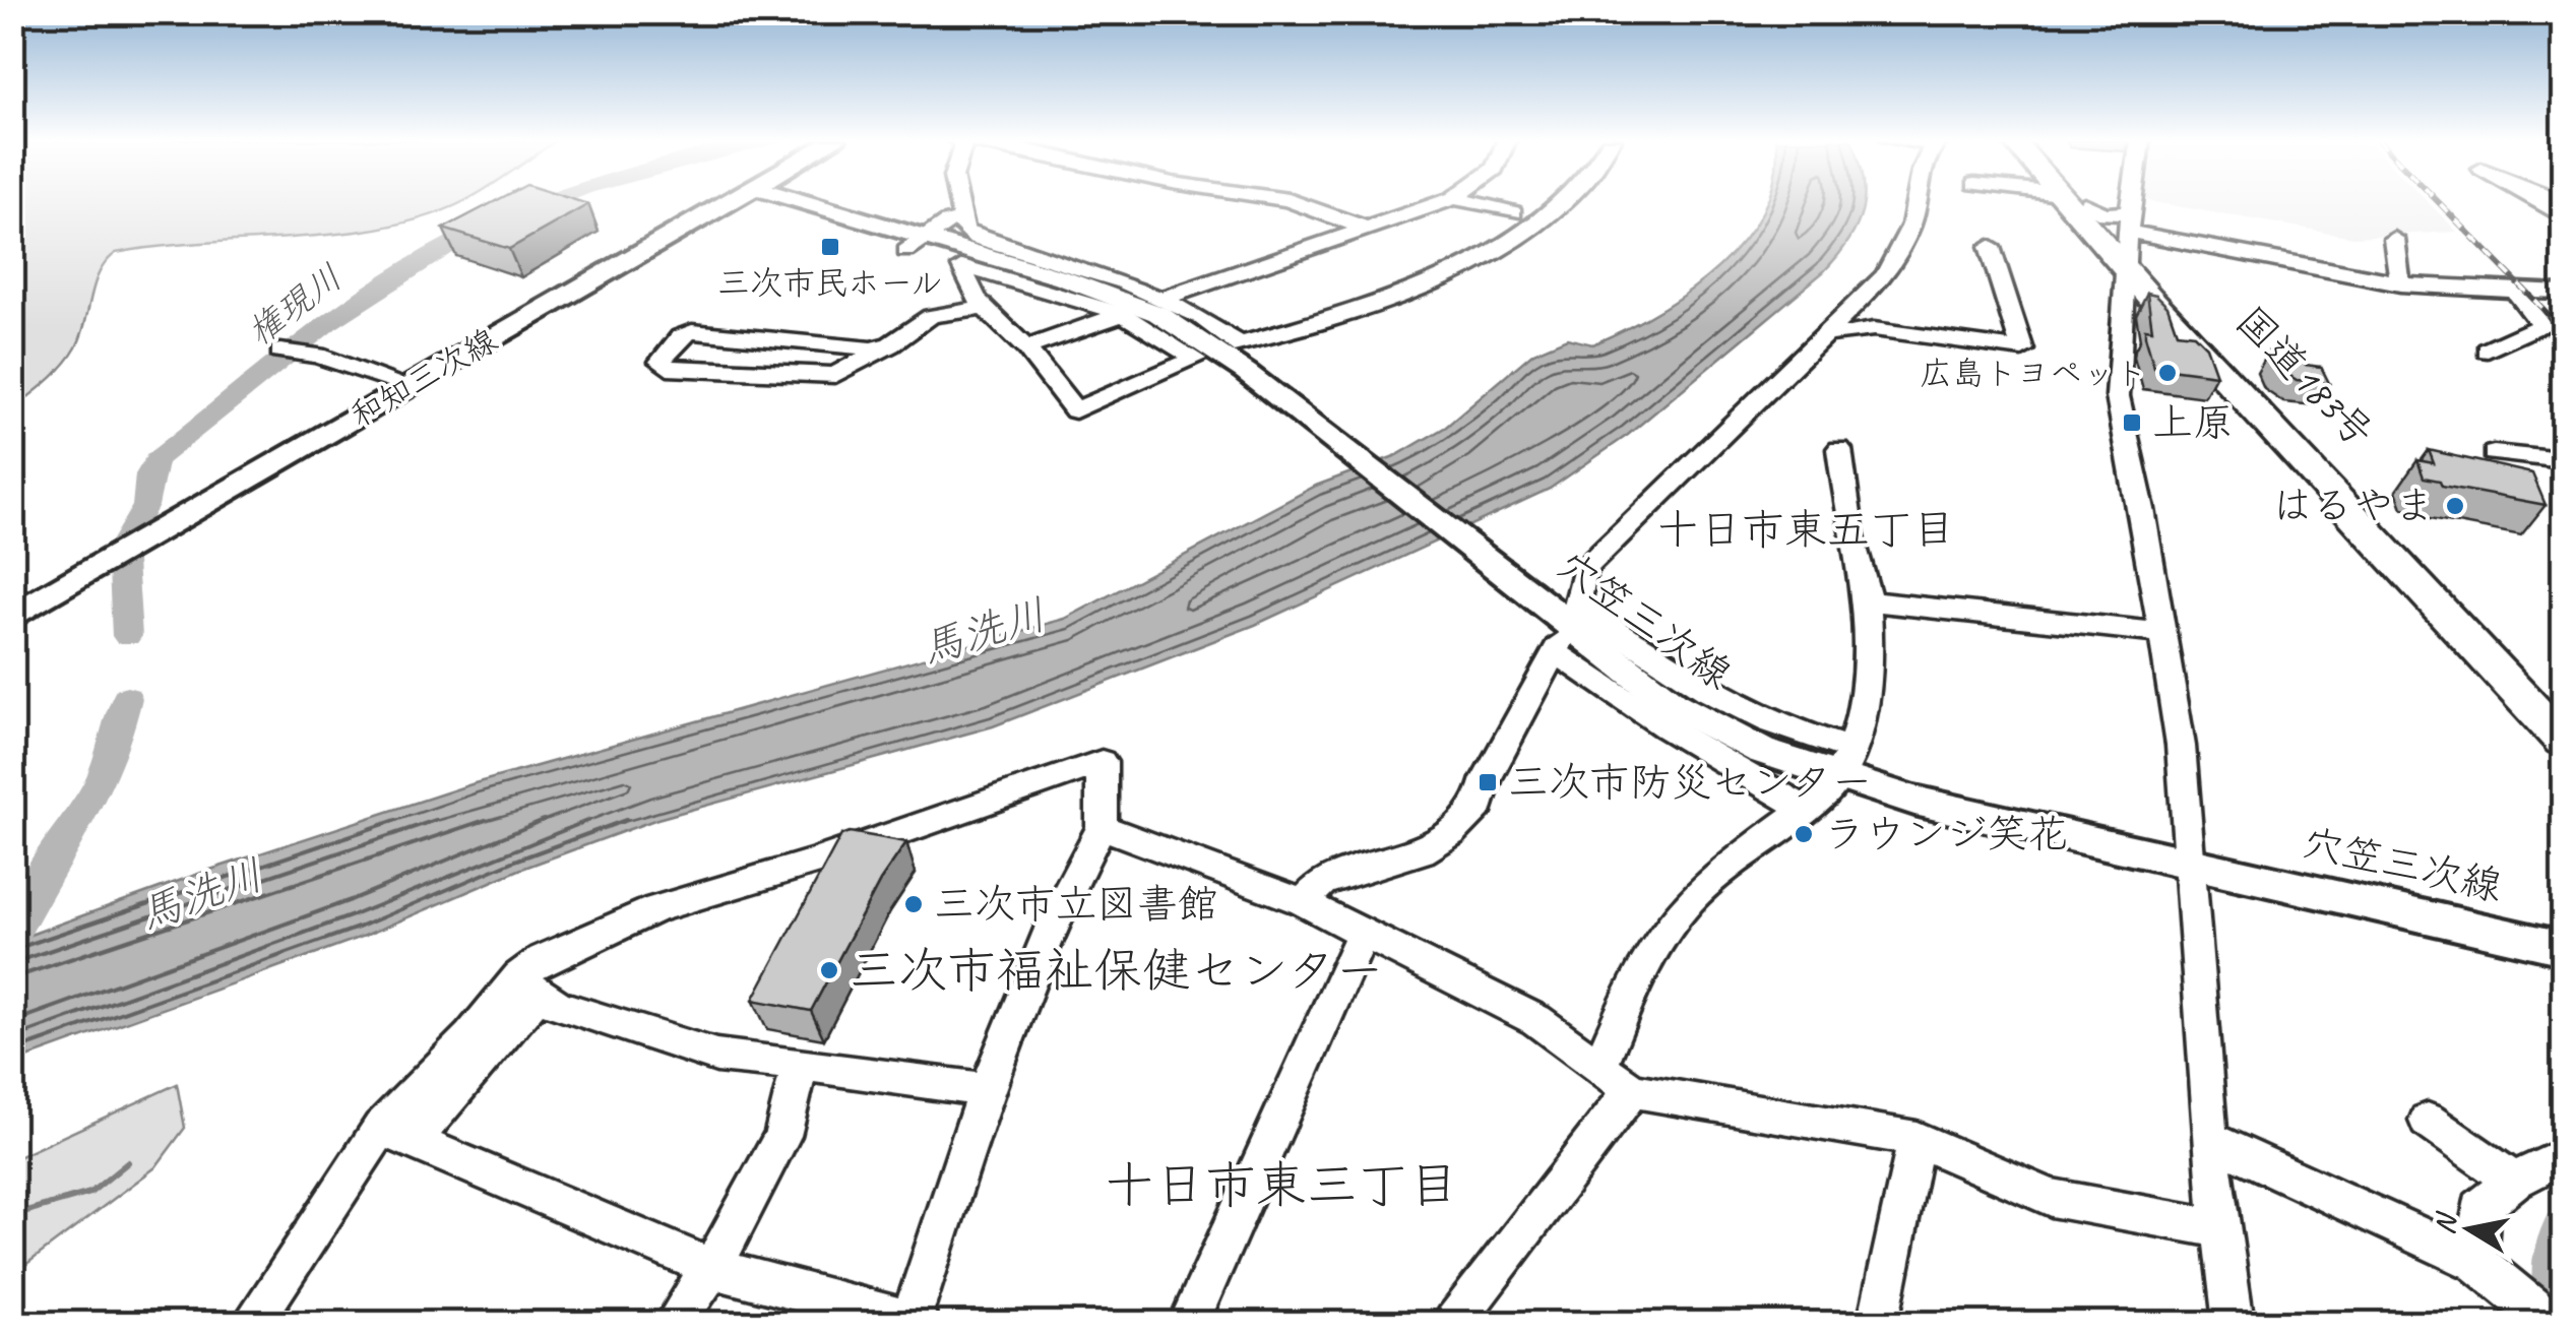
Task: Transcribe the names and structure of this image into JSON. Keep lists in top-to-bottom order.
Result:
{
  "streets": {
    "highway": ["国道183号"],
    "main road": ["和知三次線", "穴笠三次線"]
  },
  "districts": ["十日市東五丁目", "十日市東三丁目"],
  "water": ["権現川", "馬洗川"],
  "places": {
    "transit": ["三次市民ホール", "上原", "三次市防災センター"],
    "other": [
      "広島トヨペット",
      "はるやま",
      "ラウンジ笑花",
      "三次市立図書館",
      "三次市福祉保健センター"
    ]
  },
  "north": "left"
}
